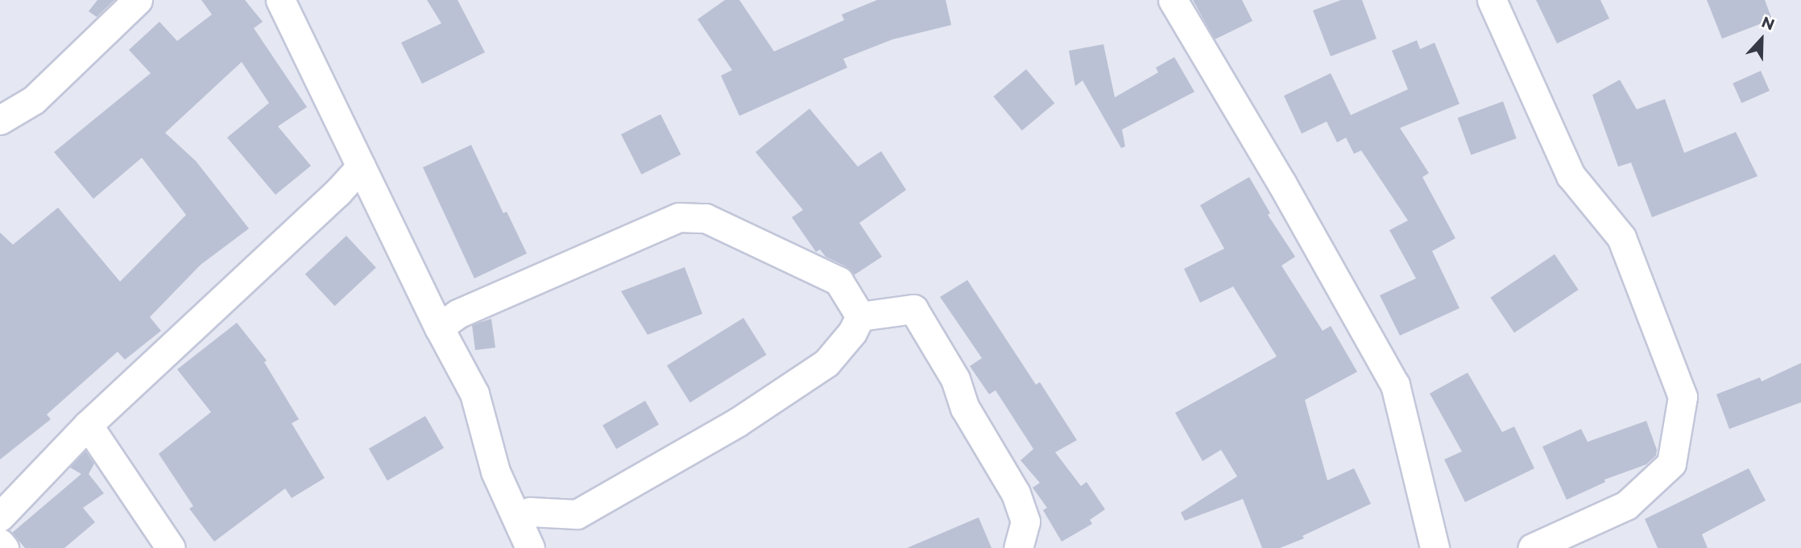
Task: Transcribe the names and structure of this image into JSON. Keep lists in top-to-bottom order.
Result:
{
  "north": "top"
}
